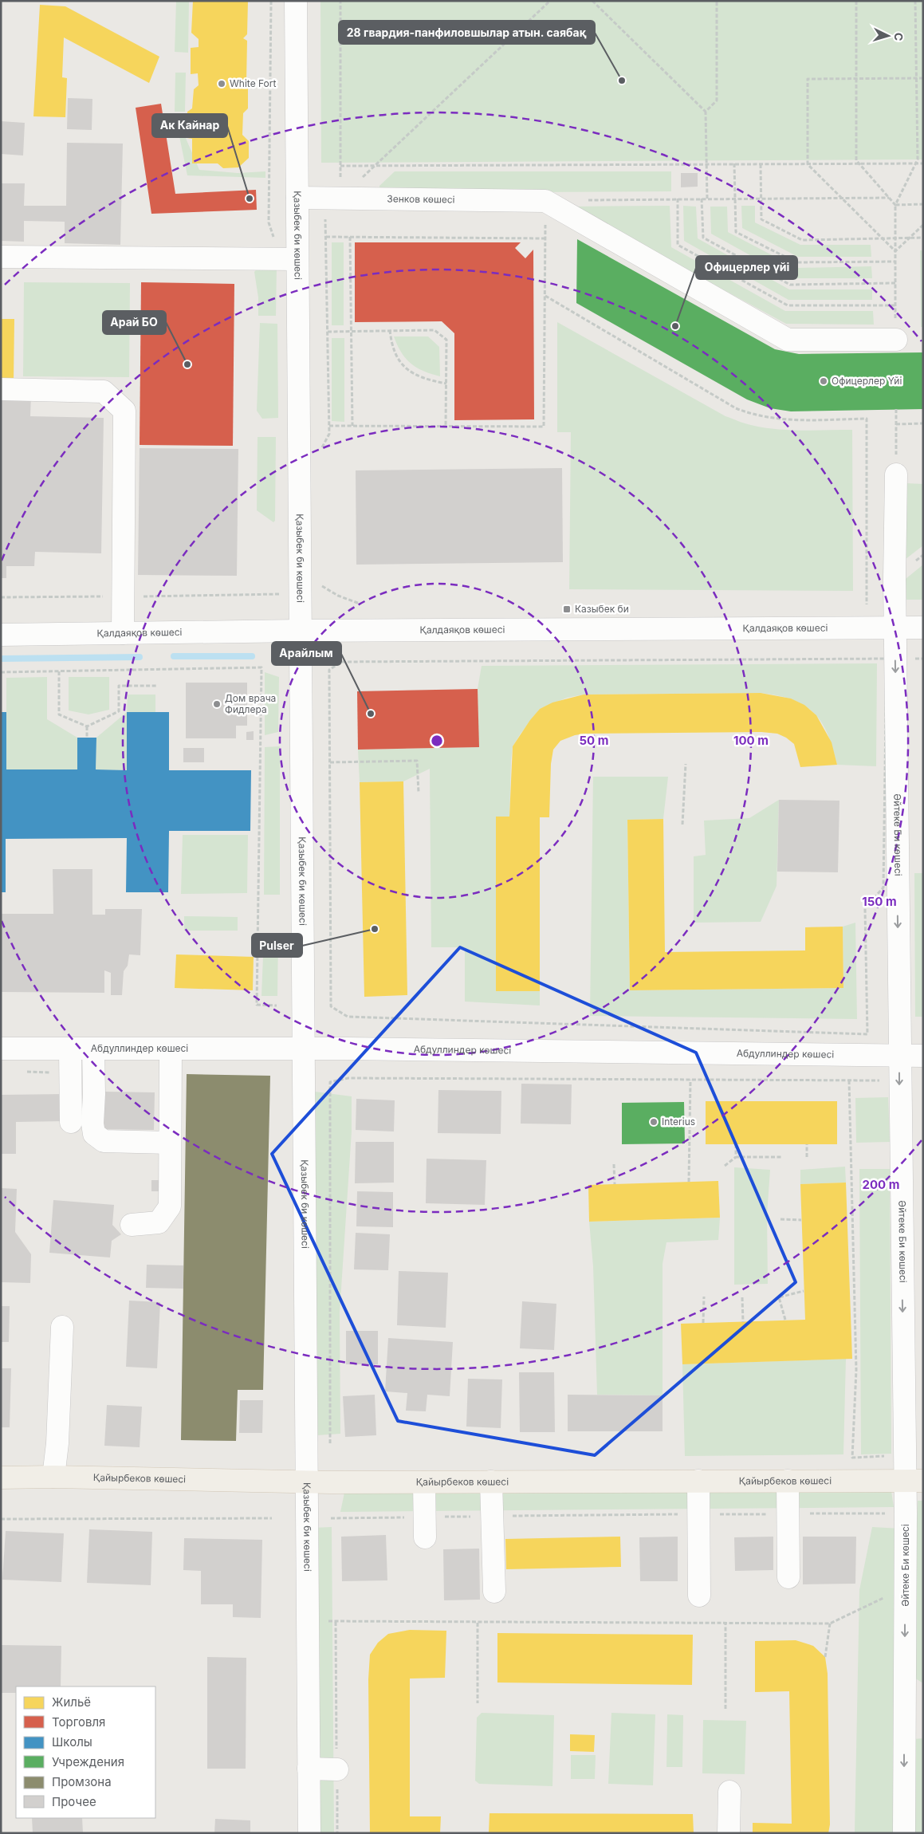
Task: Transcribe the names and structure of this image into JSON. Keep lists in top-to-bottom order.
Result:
{
  "streets": {
    "main road": ["Қайырбеков көшесі"],
    "street": [
      "Зенков көшесі",
      "Қазыбек би көшесі",
      "Қалдаяқов көшесі",
      "Әйтеке Би көшесі",
      "Абдуллиндер көшесі"
    ]
  },
  "crossings": [
    ["Зенков көшесі", "Қазыбек би көшесі"],
    ["Қазыбек би көшесі", "Қалдаяқов көшесі"],
    ["Қазыбек би көшесі", "Абдуллиндер көшесі"],
    ["Қазыбек би көшесі", "Қайырбеков көшесі"],
    ["Қалдаяқов көшесі", "Әйтеке Би көшесі"],
    ["Әйтеке Би көшесі", "Абдуллиндер көшесі"],
    ["Әйтеке Би көшесі", "Қайырбеков көшесі"]
  ],
  "one_way": ["Әйтеке Би көшесі"],
  "places": {
    "other": [
      "28 гвардия-панфиловшылар атын. саябақ",
      "White Fort",
      "Ак Кайнар",
      "Офицерлер үйі",
      "Арай БО",
      "Офицерлер Үйі",
      "Дом врача Фидлера",
      "Арайлым",
      "Pulser",
      "Interius"
    ],
    "transit": ["Казыбек би"]
  },
  "legend": [
    "Жильё",
    "Торговля",
    "Школы",
    "Учреждения",
    "Промзона",
    "Прочее"
  ],
  "north": "right",
  "rings": [
    "50 m",
    "100 m",
    "150 m",
    "200 m"
  ]
}
